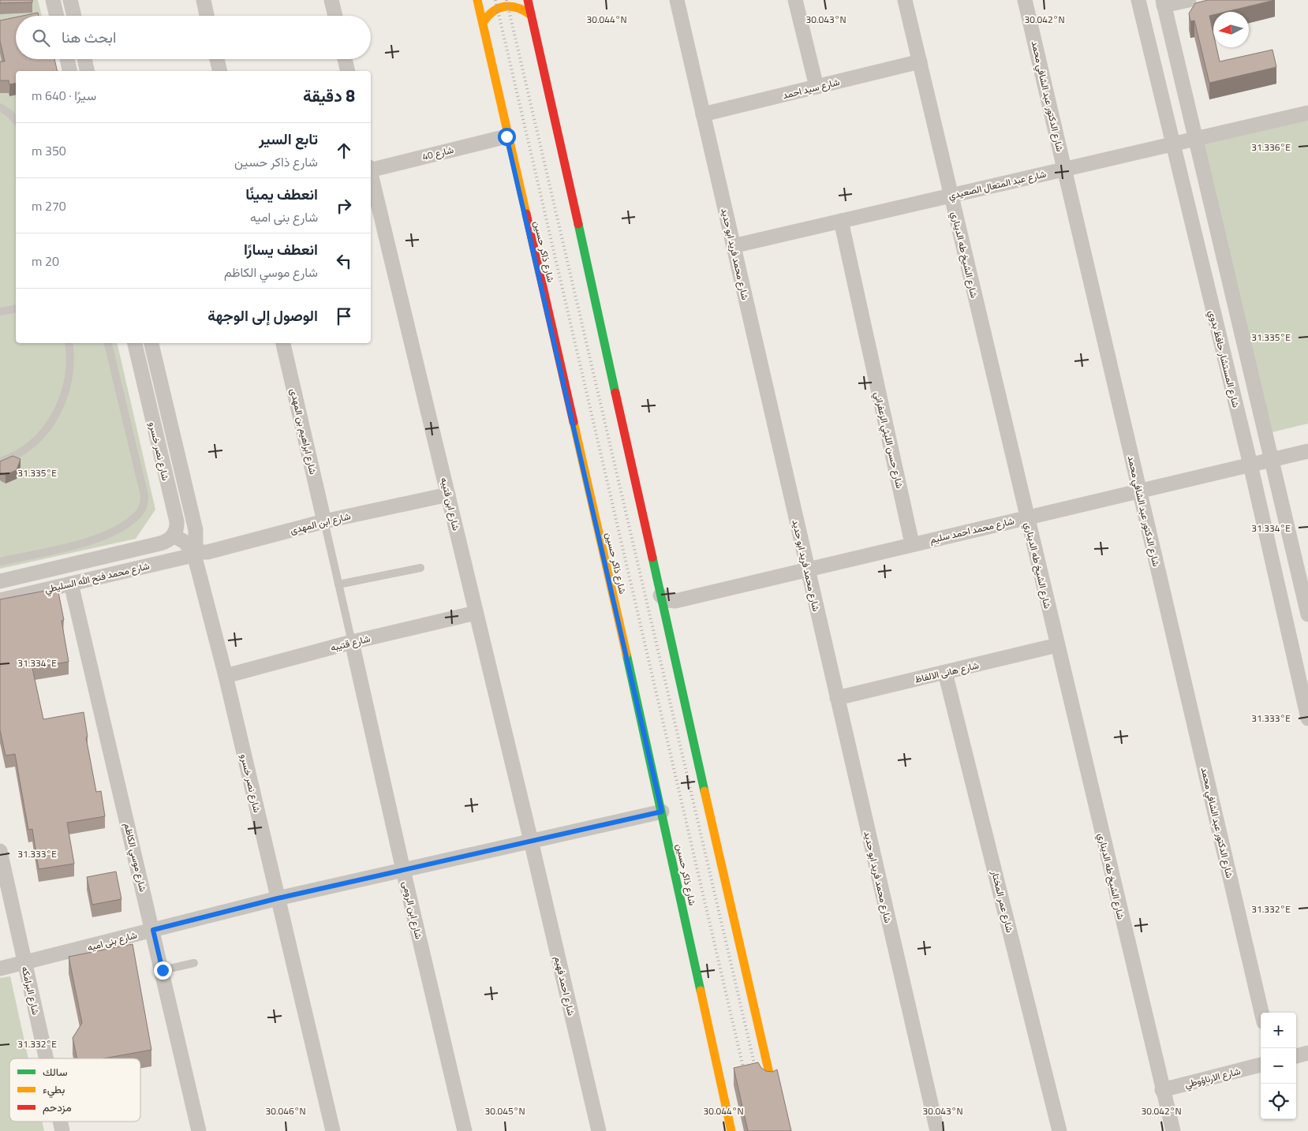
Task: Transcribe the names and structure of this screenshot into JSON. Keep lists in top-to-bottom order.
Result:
{
  "streets": {
    "main road": ["شارع ذاكر حسين"],
    "street": [
      "شارع سيد احمد",
      "شارع الدكتور عبد الشافي محمد",
      "شارع 40",
      "شارع عبد المتعال الصعيدي",
      "شارع محمد فريد ابو حديد",
      "شارع الشيخ طه الديناري",
      "شارع المستشار حافظ بدوي",
      "شارع ابراهيم بن المهدى",
      "شارع حسن الليثي الزعفراني",
      "شارع نصر خسرو",
      "شارع ابن قتيبه",
      "شارع ابن المهدى",
      "شارع محمد احمد سليم",
      "شارع محمد فتح الله السليطي",
      "شارع قتيبه",
      "شارع هانى الالفاظ",
      "شارع موسي الكاظم",
      "شارع عمر المختار",
      "شارع ابن الرومى",
      "شارع بنى اميه",
      "شارع احمد فهيم",
      "شارع البرامكه",
      "شارع الارناؤوطي"
    ]
  },
  "crossings": [
    ["شارع سيد احمد", "شارع محمد فريد ابو حديد"],
    ["شارع سيد احمد", "شارع الشيخ طه الديناري"],
    ["شارع الدكتور عبد الشافي محمد", "شارع عبد المتعال الصعيدي"],
    ["شارع الدكتور عبد الشافي محمد", "شارع محمد احمد سليم"],
    ["شارع 40", "شارع ذاكر حسين"],
    ["شارع عبد المتعال الصعيدي", "شارع محمد فريد ابو حديد"],
    ["شارع عبد المتعال الصعيدي", "شارع الشيخ طه الديناري"],
    ["شارع عبد المتعال الصعيدي", "شارع المستشار حافظ بدوي"],
    ["شارع عبد المتعال الصعيدي", "شارع حسن الليثي الزعفراني"],
    ["شارع ذاكر حسين", "شارع بنى اميه"],
    ["شارع محمد فريد ابو حديد", "شارع محمد احمد سليم"],
    ["شارع محمد فريد ابو حديد", "شارع هانى الالفاظ"],
    ["شارع الشيخ طه الديناري", "شارع محمد احمد سليم"],
    ["شارع الشيخ طه الديناري", "شارع هانى الالفاظ"],
    ["شارع الشيخ طه الديناري", "شارع الارناؤوطي"],
    ["شارع المستشار حافظ بدوي", "شارع محمد احمد سليم"],
    ["شارع ابراهيم بن المهدى", "شارع ابن المهدى"],
    ["شارع حسن الليثي الزعفراني", "شارع محمد احمد سليم"],
    ["شارع نصر خسرو", "شارع ابن المهدى"],
    ["شارع نصر خسرو", "شارع محمد فتح الله السليطي"],
    ["شارع نصر خسرو", "شارع قتيبه"],
    ["شارع نصر خسرو", "شارع بنى اميه"],
    ["شارع ابن قتيبه", "شارع ابن المهدى"],
    ["شارع ابن قتيبه", "شارع قتيبه"],
    ["شارع ابن قتيبه", "شارع بنى اميه"],
    ["شارع ابن قتيبه", "شارع احمد فهيم"],
    ["شارع ابن المهدى", "شارع محمد فتح الله السليطي"],
    ["شارع محمد فتح الله السليطي", "شارع موسي الكاظم"],
    ["شارع قتيبه", "شارع ابن الرومى"],
    ["شارع هانى الالفاظ", "شارع عمر المختار"],
    ["شارع موسي الكاظم", "شارع بنى اميه"],
    ["شارع ابن الرومى", "شارع بنى اميه"],
    ["شارع بنى اميه", "شارع احمد فهيم"],
    ["شارع بنى اميه", "شارع البرامكه"]
  ],
  "legend": ["سالك", "بطيء", "مزدحم"],
  "north": "left",
  "page": {
    "search": "ابحث هنا",
    "heading": ["8 دقيقة", "سيرًا · 640 m"],
    "list": [
      ["تابع السير", "شارع ذاكر حسين", "350 m"],
      ["انعطف يمينًا", "شارع بنى اميه", "270 m"],
      ["انعطف يسارًا", "شارع موسي الكاظم", "20 m"],
      "الوصول إلى الوجهة"
    ],
    "map_buttons": ["+", "−"]
  },
  "coordinates": [
    "30.044°N",
    "30.043°N",
    "30.042°N",
    "31.336°E",
    "31.335°E",
    "31.334°E",
    "31.333°E",
    "31.332°E",
    "30.046°N",
    "30.045°N"
  ]
}
